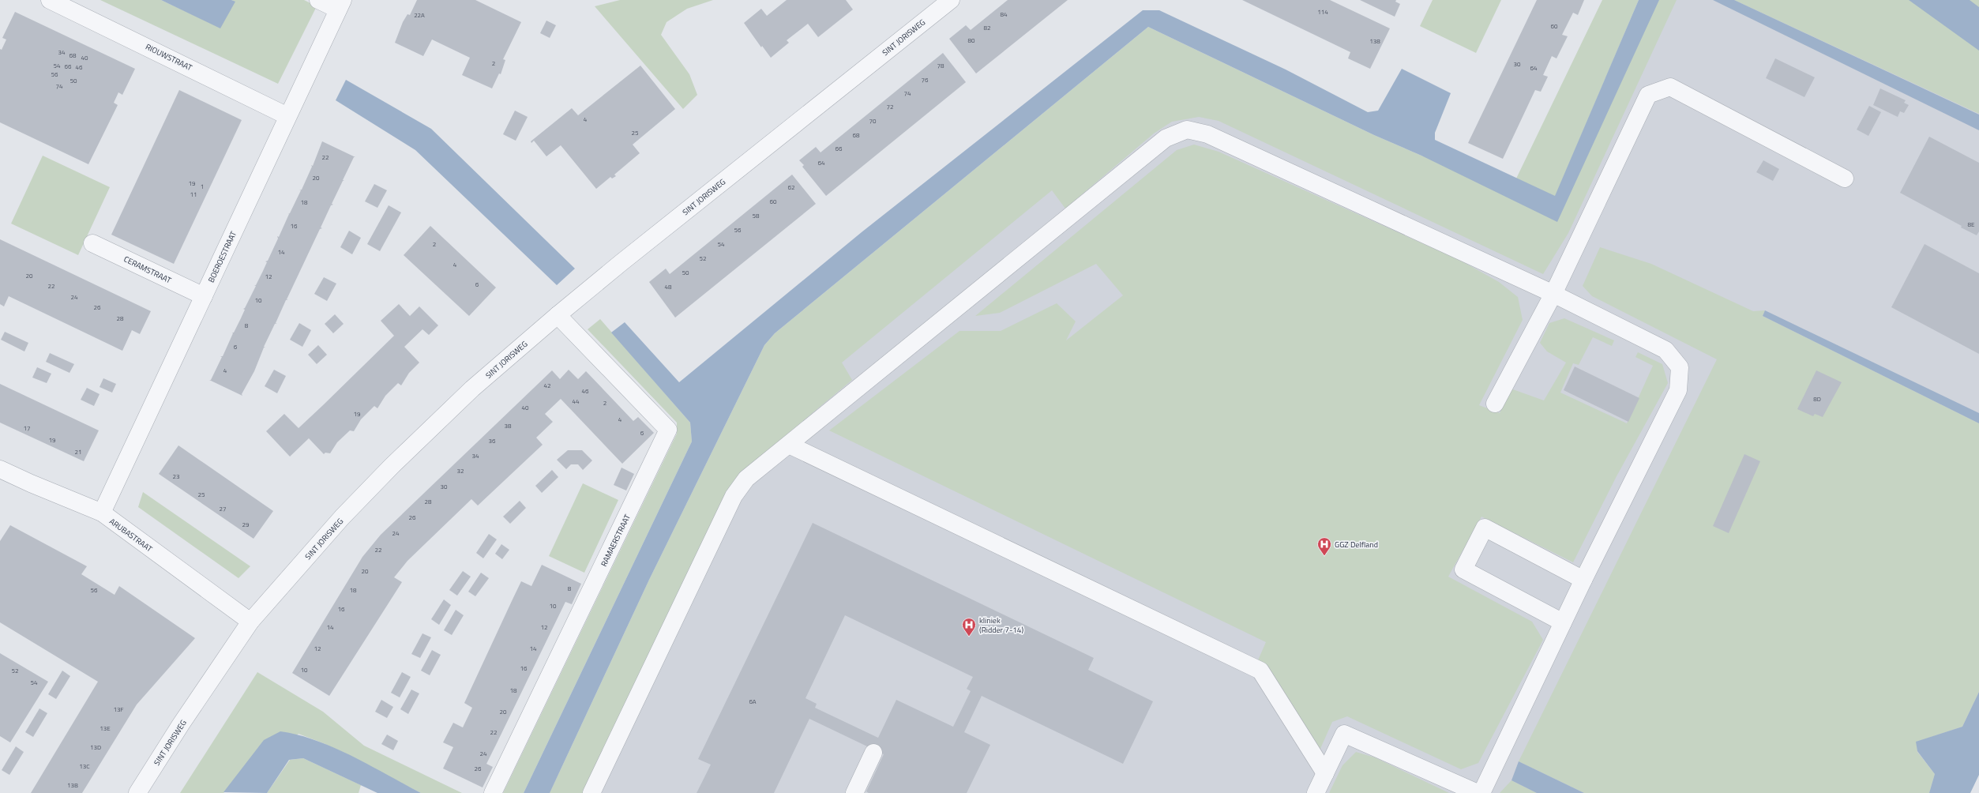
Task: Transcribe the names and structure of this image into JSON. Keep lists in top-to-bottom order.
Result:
{
  "streets": {
    "street": [
      "SINT JORISWEG",
      "RIOUWSTRAAT",
      "BOEROESTRAAT",
      "CERAMSTRAAT",
      "ARUBASTRAAT",
      "RAMAERSTRAAT"
    ]
  },
  "crossings": [
    ["SINT JORISWEG", "ARUBASTRAAT"],
    ["SINT JORISWEG", "RAMAERSTRAAT"],
    ["RIOUWSTRAAT", "BOEROESTRAAT"],
    ["BOEROESTRAAT", "CERAMSTRAAT"],
    ["BOEROESTRAAT", "ARUBASTRAAT"]
  ],
  "places": {
    "hospital": ["GGZ Delfland", "kliniek (Ridder 7-14)"]
  },
  "house_numbers": [
    "114",
    "84",
    "22A",
    "60",
    "82",
    "80",
    "138",
    "34",
    "68",
    "40",
    "2",
    "30",
    "54",
    "78",
    "66",
    "46",
    "64",
    "56",
    "76",
    "50",
    "74",
    "74",
    "72",
    "4",
    "70",
    "25",
    "68",
    "66",
    "22",
    "64",
    "20",
    "19",
    "1",
    "62",
    "11",
    "60",
    "18",
    "58",
    "8E",
    "16",
    "56",
    "2",
    "54",
    "14",
    "52",
    "4",
    "50",
    "20",
    "12",
    "6",
    "22",
    "48",
    "24",
    "10",
    "26",
    "28",
    "8",
    "6",
    "4",
    "42",
    "46",
    "8D",
    "44",
    "2",
    "40",
    "19",
    "4",
    "38",
    "17",
    "6",
    "19",
    "36",
    "21",
    "34",
    "32",
    "23",
    "30",
    "25",
    "28",
    "27",
    "26",
    "29",
    "24",
    "22",
    "20",
    "8",
    "56",
    "18",
    "10",
    "16",
    "14",
    "12",
    "12",
    "14",
    "16",
    "10",
    "52",
    "54",
    "18",
    "6A",
    "13F",
    "20",
    "13E",
    "22",
    "13D",
    "24",
    "13C",
    "26",
    "13B"
  ]
}
